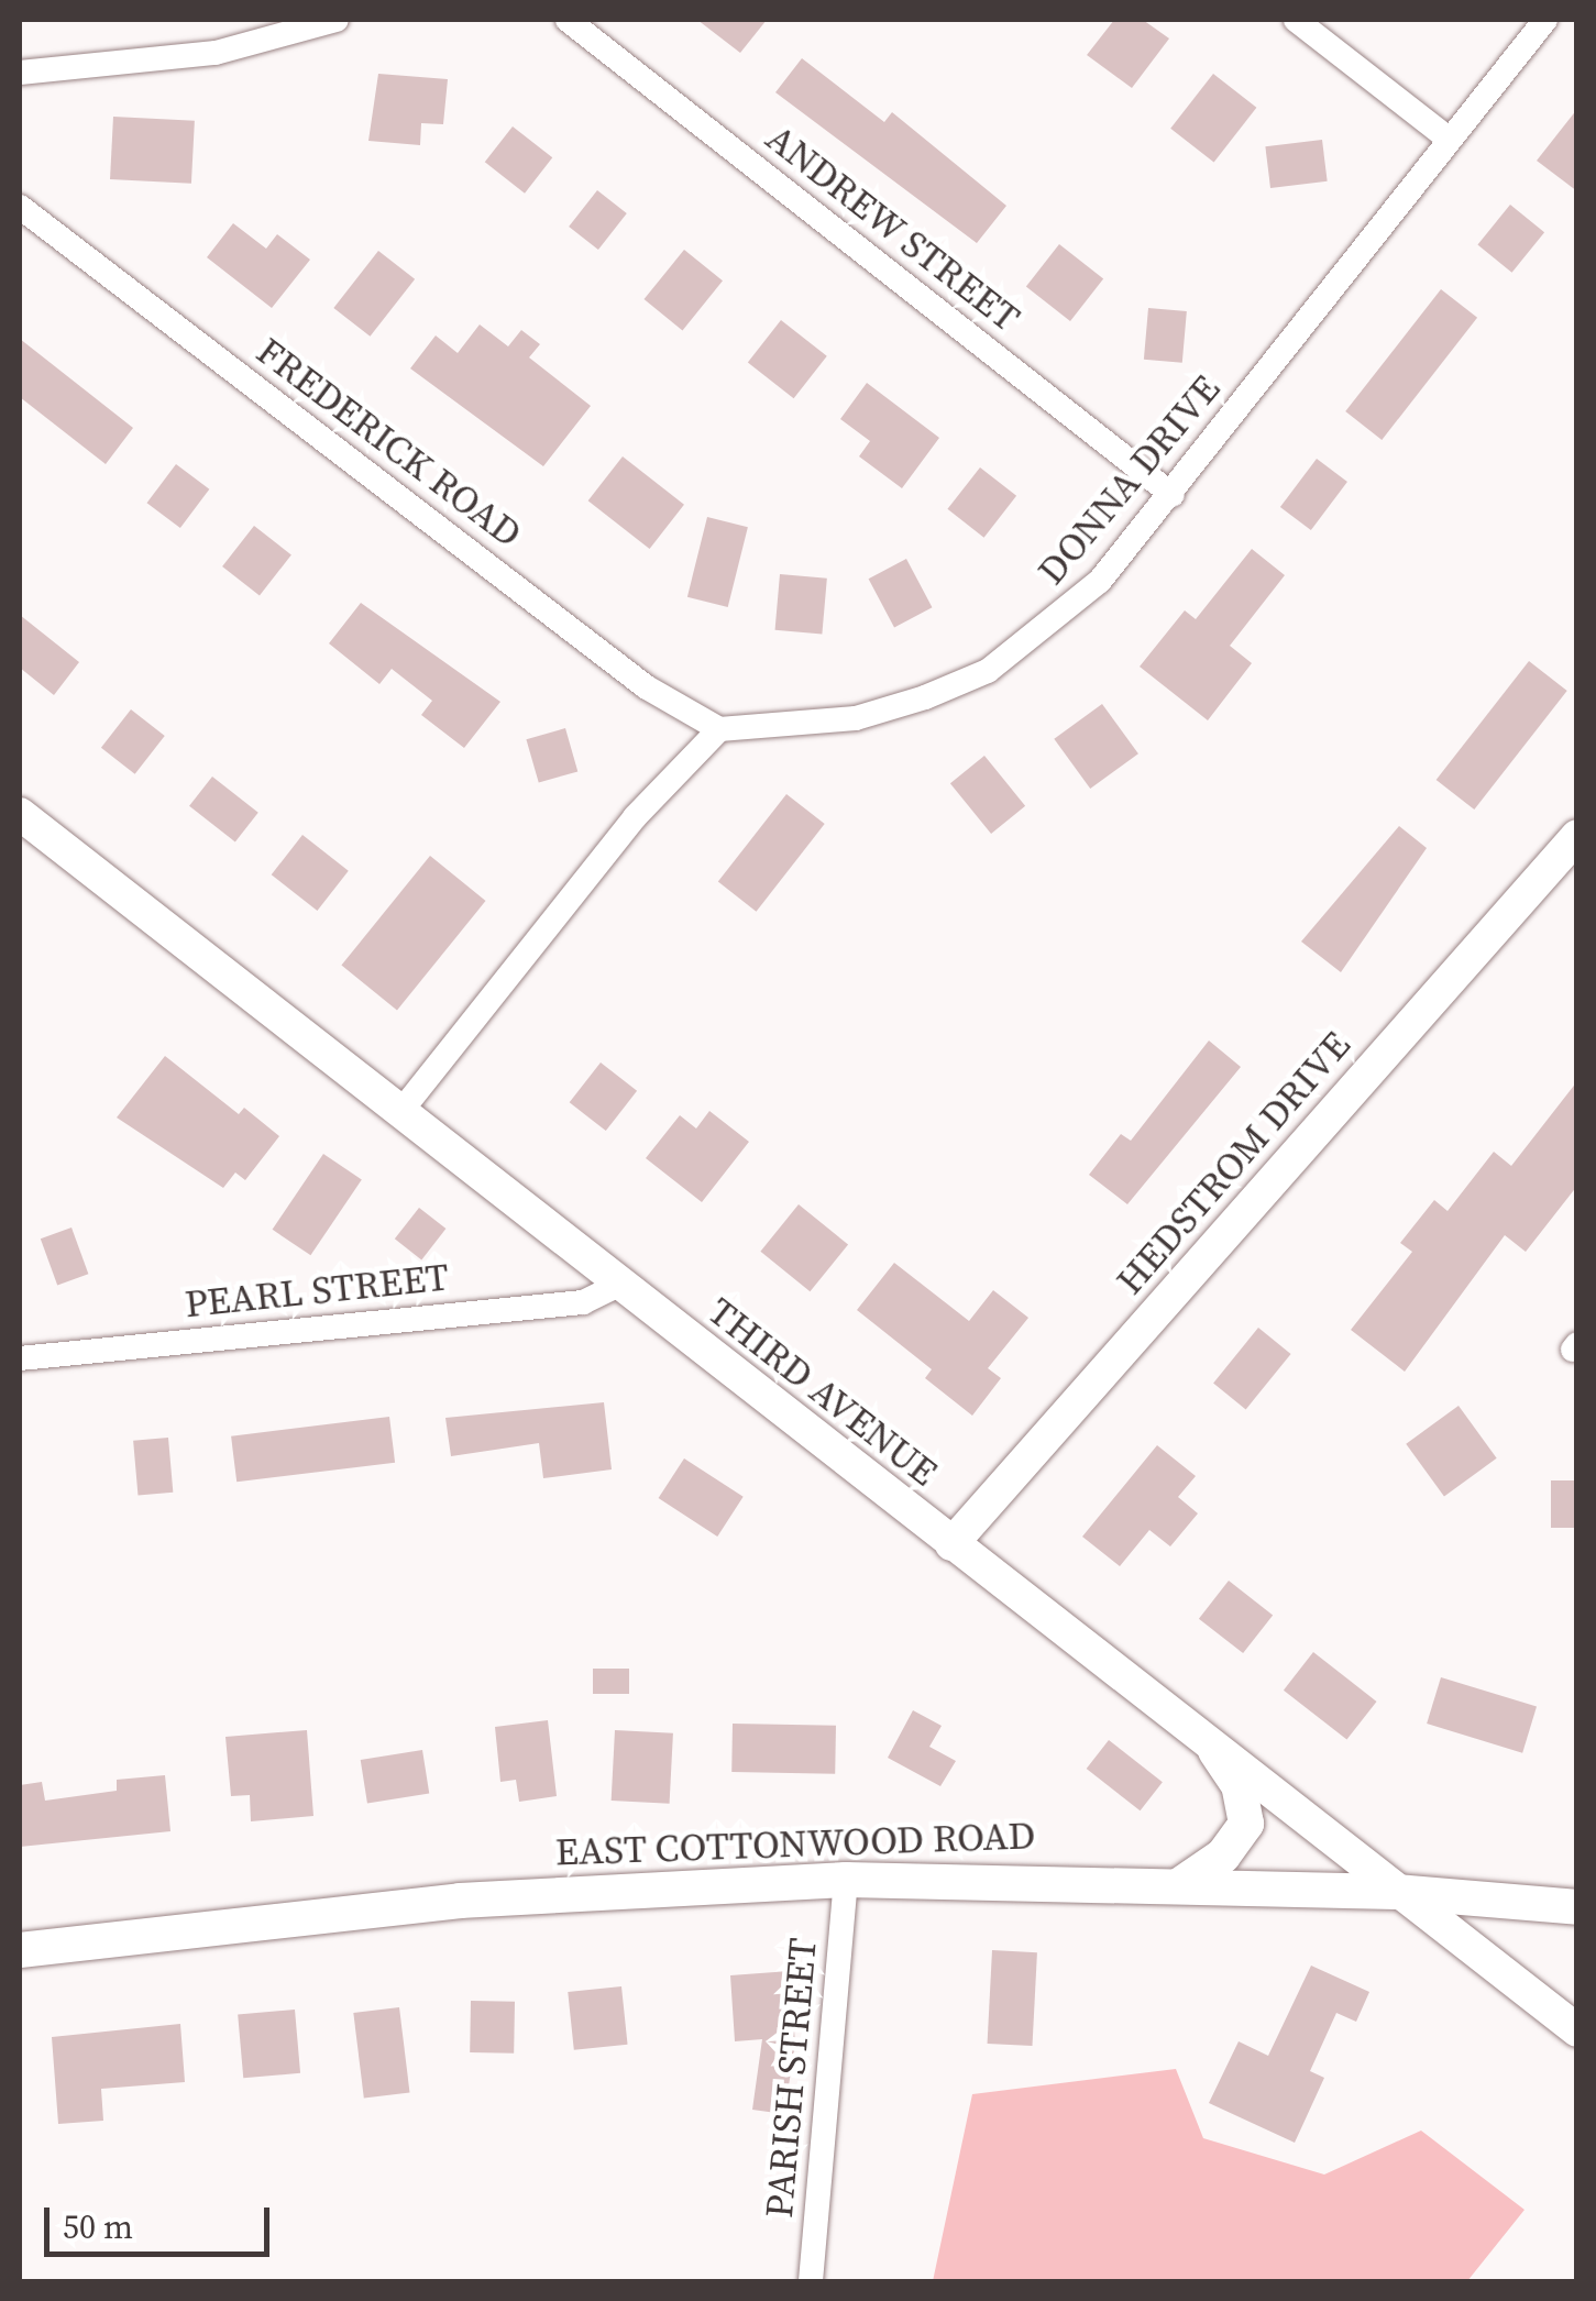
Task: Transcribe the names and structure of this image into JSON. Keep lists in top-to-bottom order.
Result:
{
  "streets": {
    "main road": ["EAST COTTONWOOD ROAD"],
    "street": [
      "ANDREW STREET",
      "FREDERICK ROAD",
      "DONNA DRIVE",
      "HEDSTROM DRIVE",
      "PEARL STREET",
      "THIRD AVENUE",
      "PARISH STREET"
    ]
  },
  "crossings": [
    ["ANDREW STREET", "DONNA DRIVE"],
    ["FREDERICK ROAD", "DONNA DRIVE"],
    ["HEDSTROM DRIVE", "THIRD AVENUE"],
    ["PEARL STREET", "THIRD AVENUE"],
    ["THIRD AVENUE", "EAST COTTONWOOD ROAD"],
    ["EAST COTTONWOOD ROAD", "PARISH STREET"]
  ],
  "scale_bar": "50 m"
}
